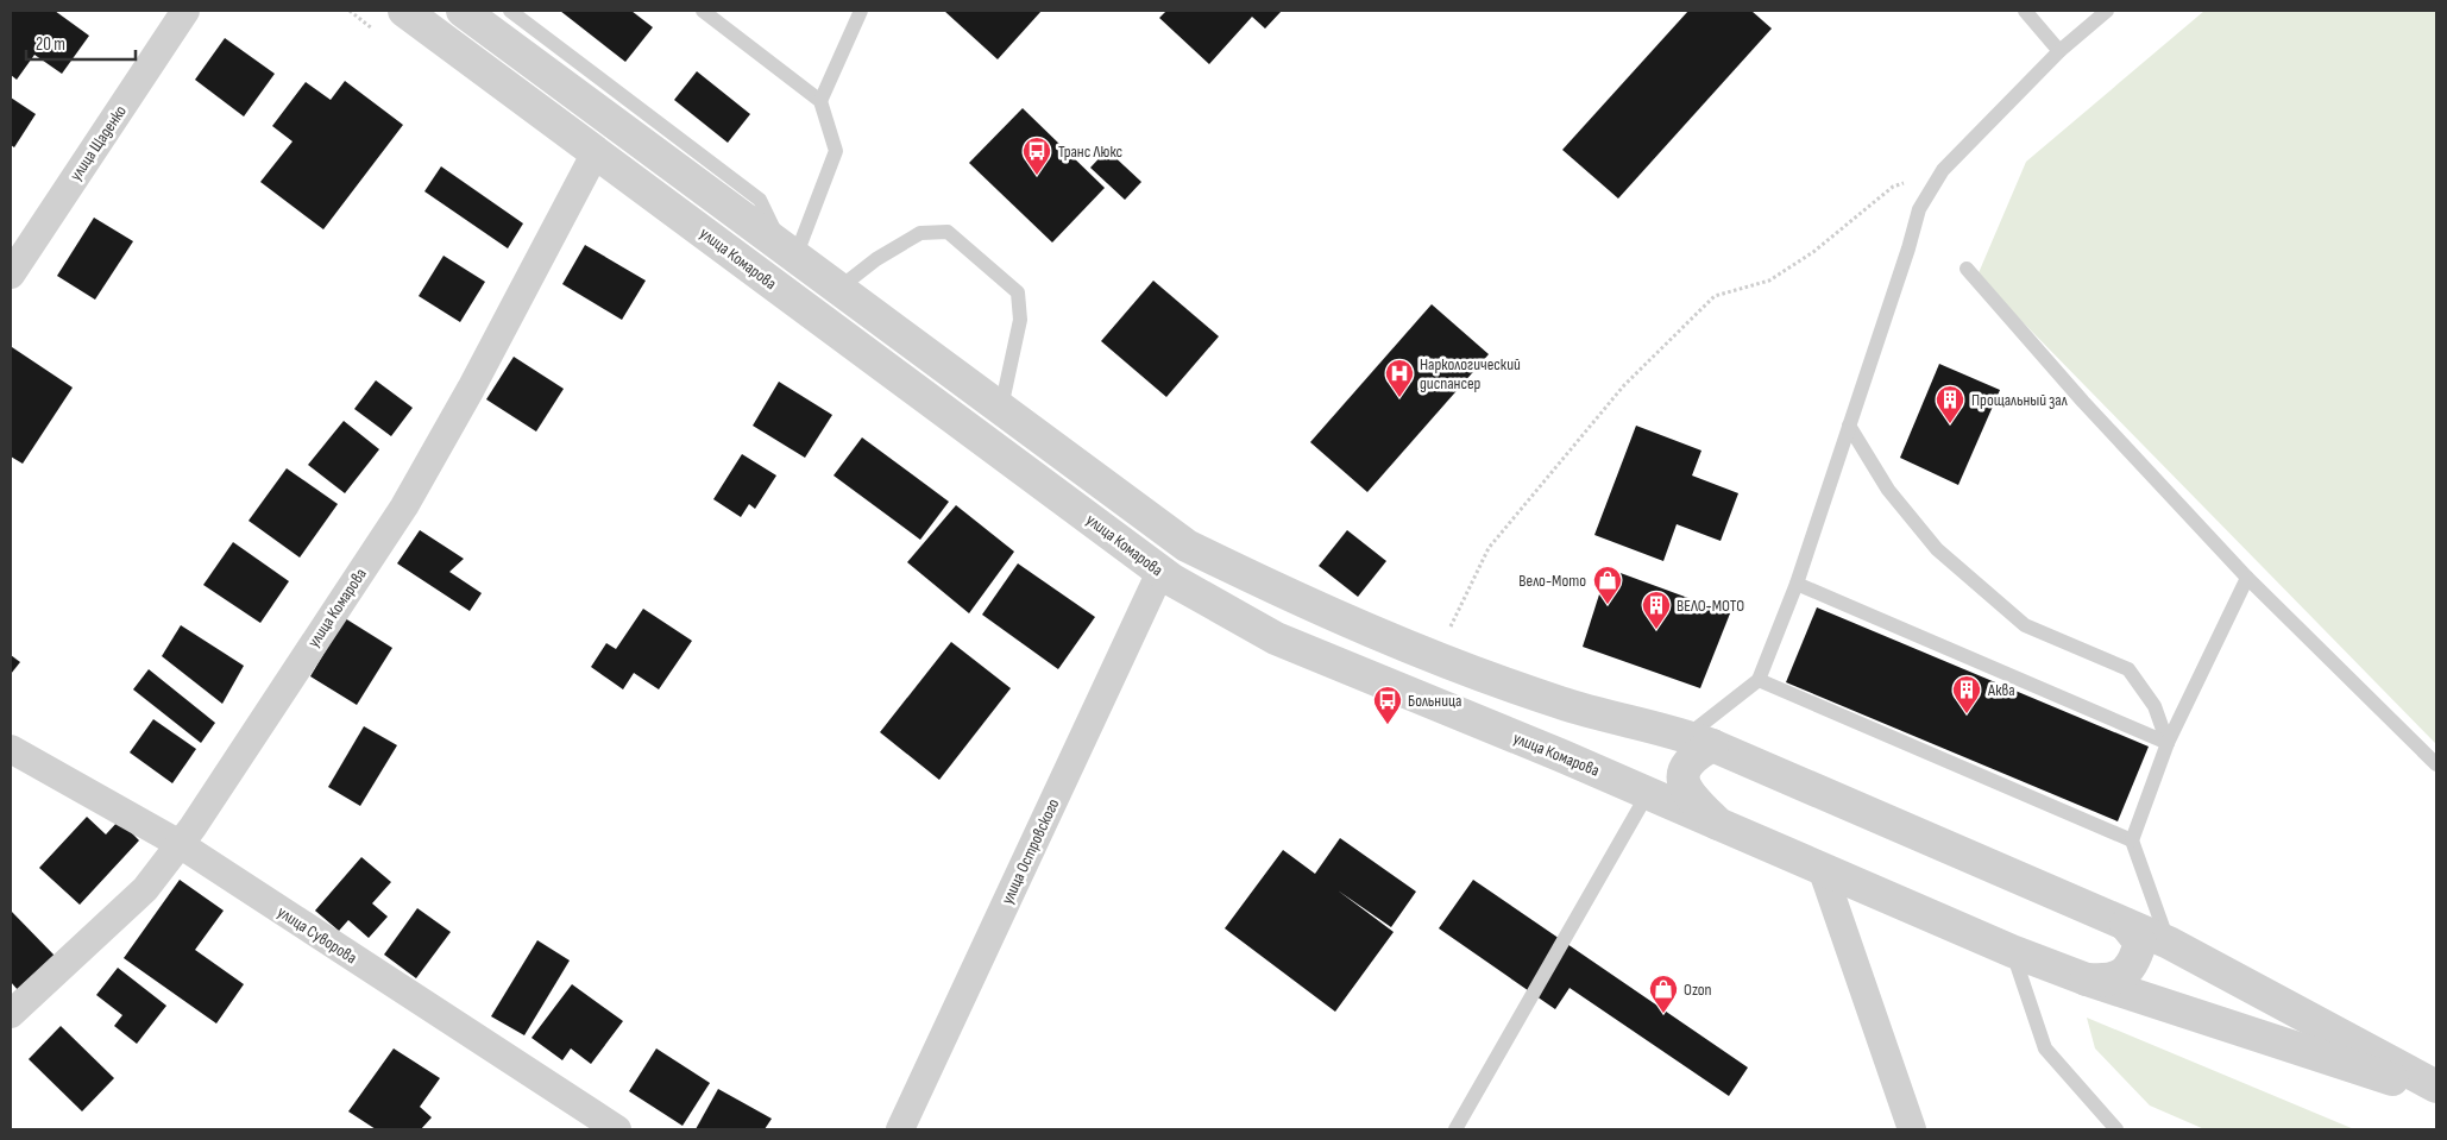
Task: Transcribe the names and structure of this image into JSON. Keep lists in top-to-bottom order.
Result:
{
  "streets": {
    "street": [
      "улица Щаденко",
      "улица Комарова",
      "улица Островского",
      "улица Суворова"
    ]
  },
  "crossings": [
    ["улица Комарова", "улица Островского"],
    ["улица Комарова", "улица Суворова"]
  ],
  "places": {
    "bus stop": ["Транс Люкс", "Больница"],
    "hospital": ["Наркологический диспансер"],
    "building": ["Прощальный зал", "ВЕЛО-МОТО", "Аква"],
    "shop": ["Вело-Мото", "Ozon"]
  },
  "scale_bar": "20 m"
}
